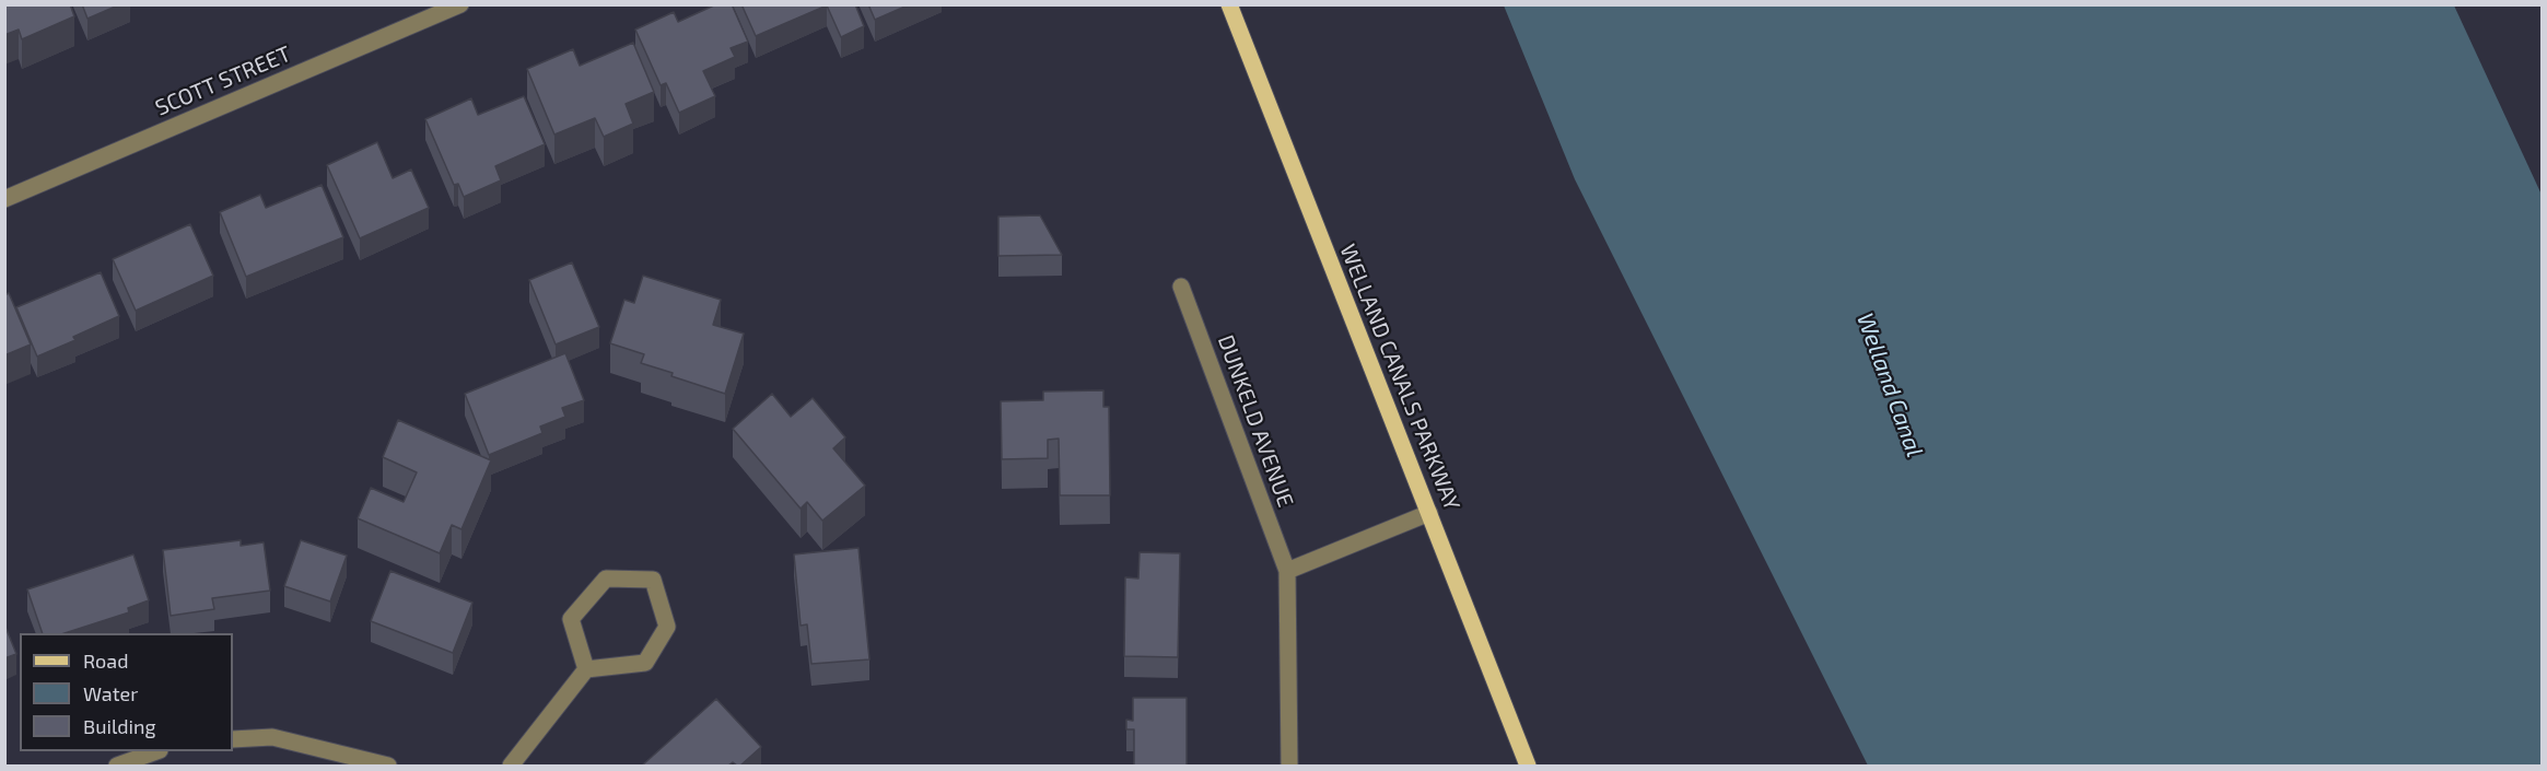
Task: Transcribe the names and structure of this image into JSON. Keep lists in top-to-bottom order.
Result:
{
  "streets": {
    "main road": ["WELLAND CANALS PARKWAY"],
    "street": ["SCOTT STREET", "DUNKELD AVENUE"]
  },
  "water": ["Welland Canal"],
  "legend": ["Road", "Water", "Building"]
}
